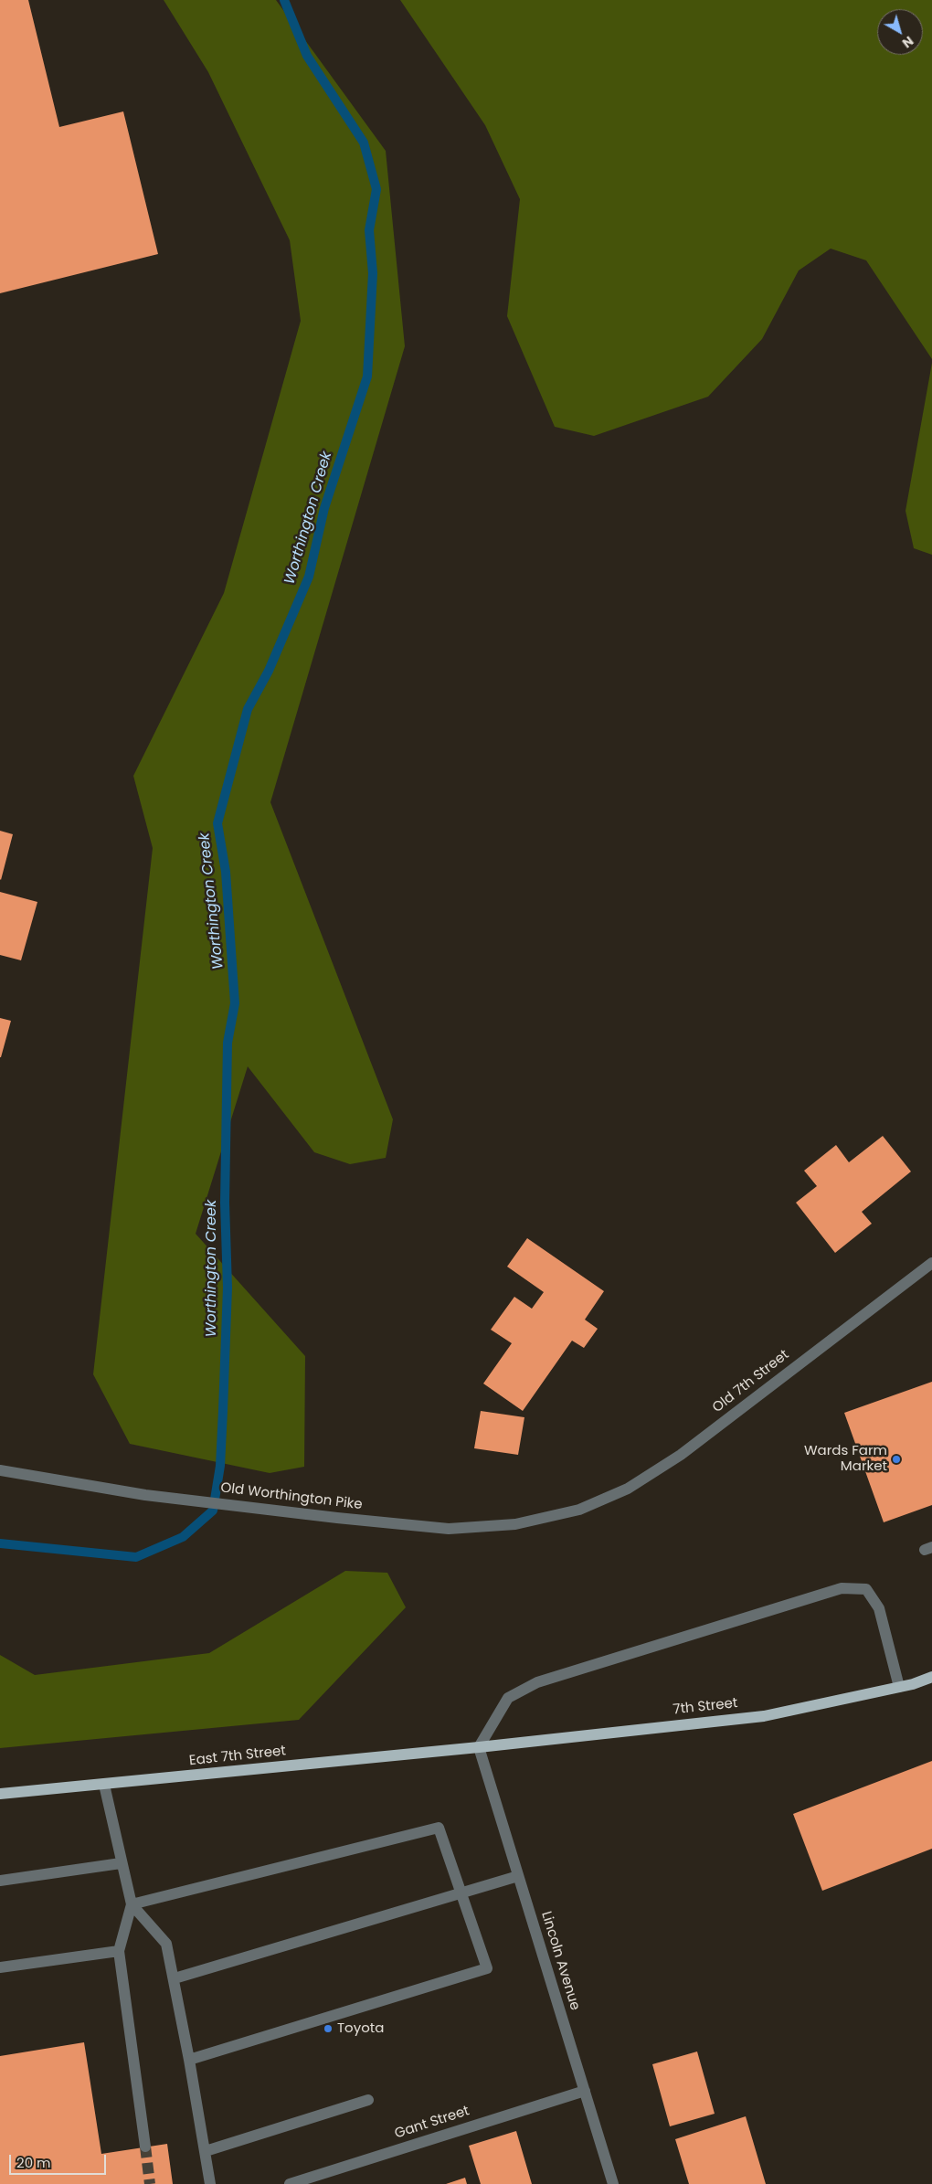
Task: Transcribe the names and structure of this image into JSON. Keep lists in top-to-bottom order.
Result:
{
  "streets": {
    "main road": ["7th Street", "East 7th Street"],
    "street": [
      "Old 7th Street",
      "Old Worthington Pike",
      "Lincoln Avenue",
      "Gant Street"
    ]
  },
  "crossings": [
    ["Old 7th Street", "Old Worthington Pike"],
    ["7th Street", "East 7th Street"],
    ["7th Street", "Lincoln Avenue"],
    ["East 7th Street", "Lincoln Avenue"],
    ["Lincoln Avenue", "Gant Street"]
  ],
  "water": ["Worthington Creek"],
  "places": ["Wards Farm Market", "Toyota"],
  "scale_bar": "20 m",
  "north": "bottom right"
}
